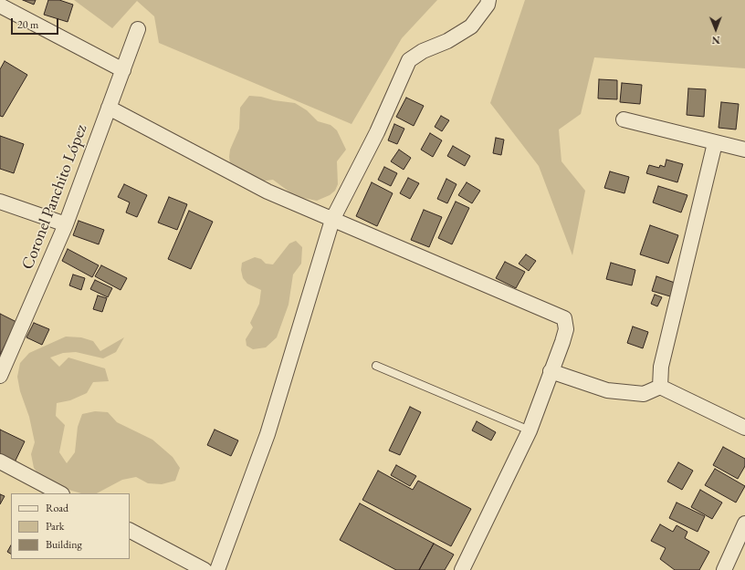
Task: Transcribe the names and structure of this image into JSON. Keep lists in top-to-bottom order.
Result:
{
  "streets": {
    "street": ["Coronel Panchito López"]
  },
  "legend": ["Road", "Park", "Building"],
  "scale_bar": "20 m",
  "north": "bottom"
}
